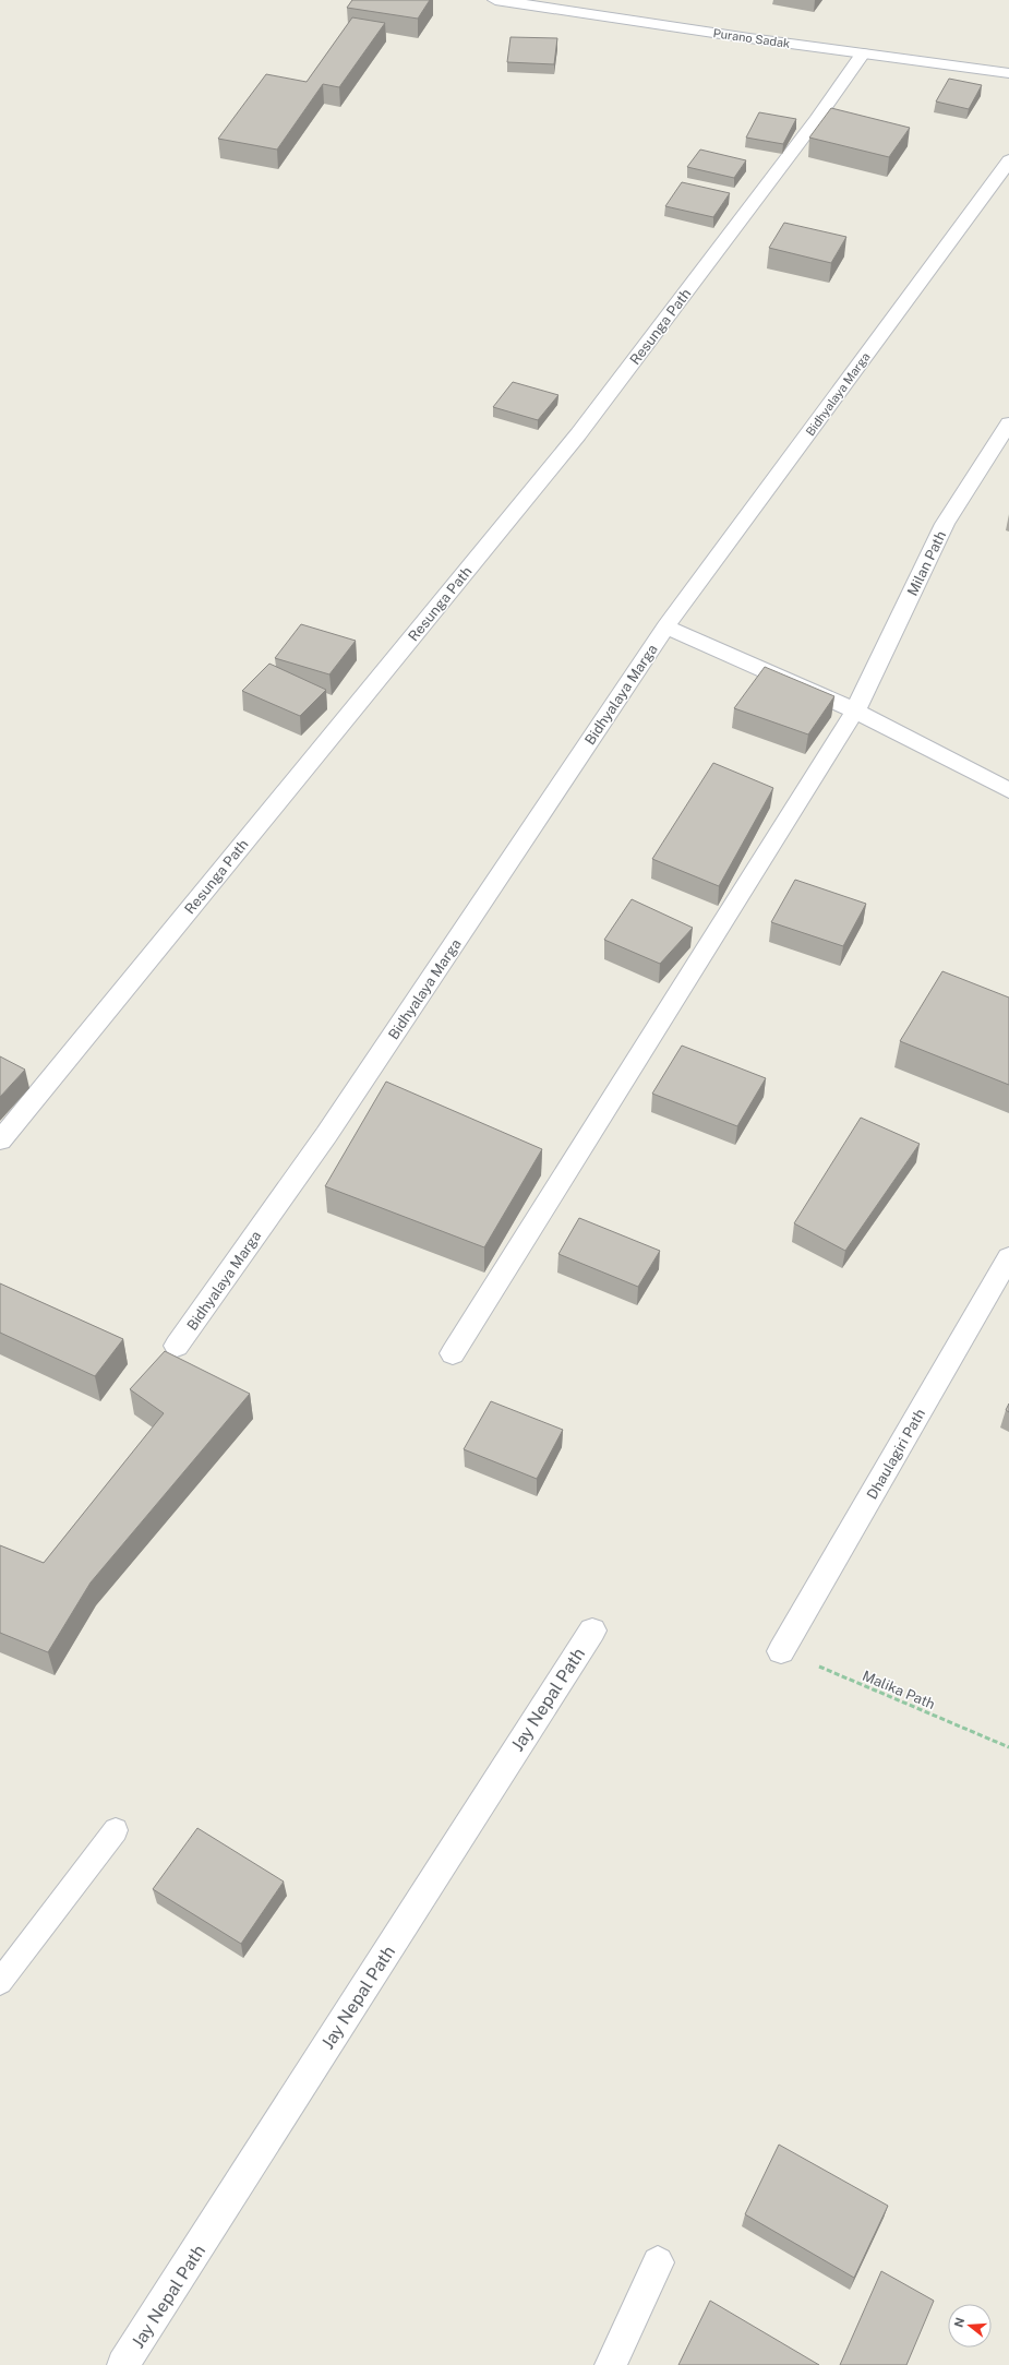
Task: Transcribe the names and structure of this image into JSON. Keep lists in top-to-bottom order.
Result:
{
  "streets": {
    "street": [
      "Purano Sadak",
      "Resunga Path",
      "Bidhyalaya Marga",
      "Milan Path",
      "Dhaulagiri Path",
      "Jay Nepal Path"
    ],
    "path": ["Malika Path"]
  },
  "crossings": [
    ["Purano Sadak", "Resunga Path"],
    ["Dhaulagiri Path", "Malika Path"]
  ],
  "north": "left"
}
